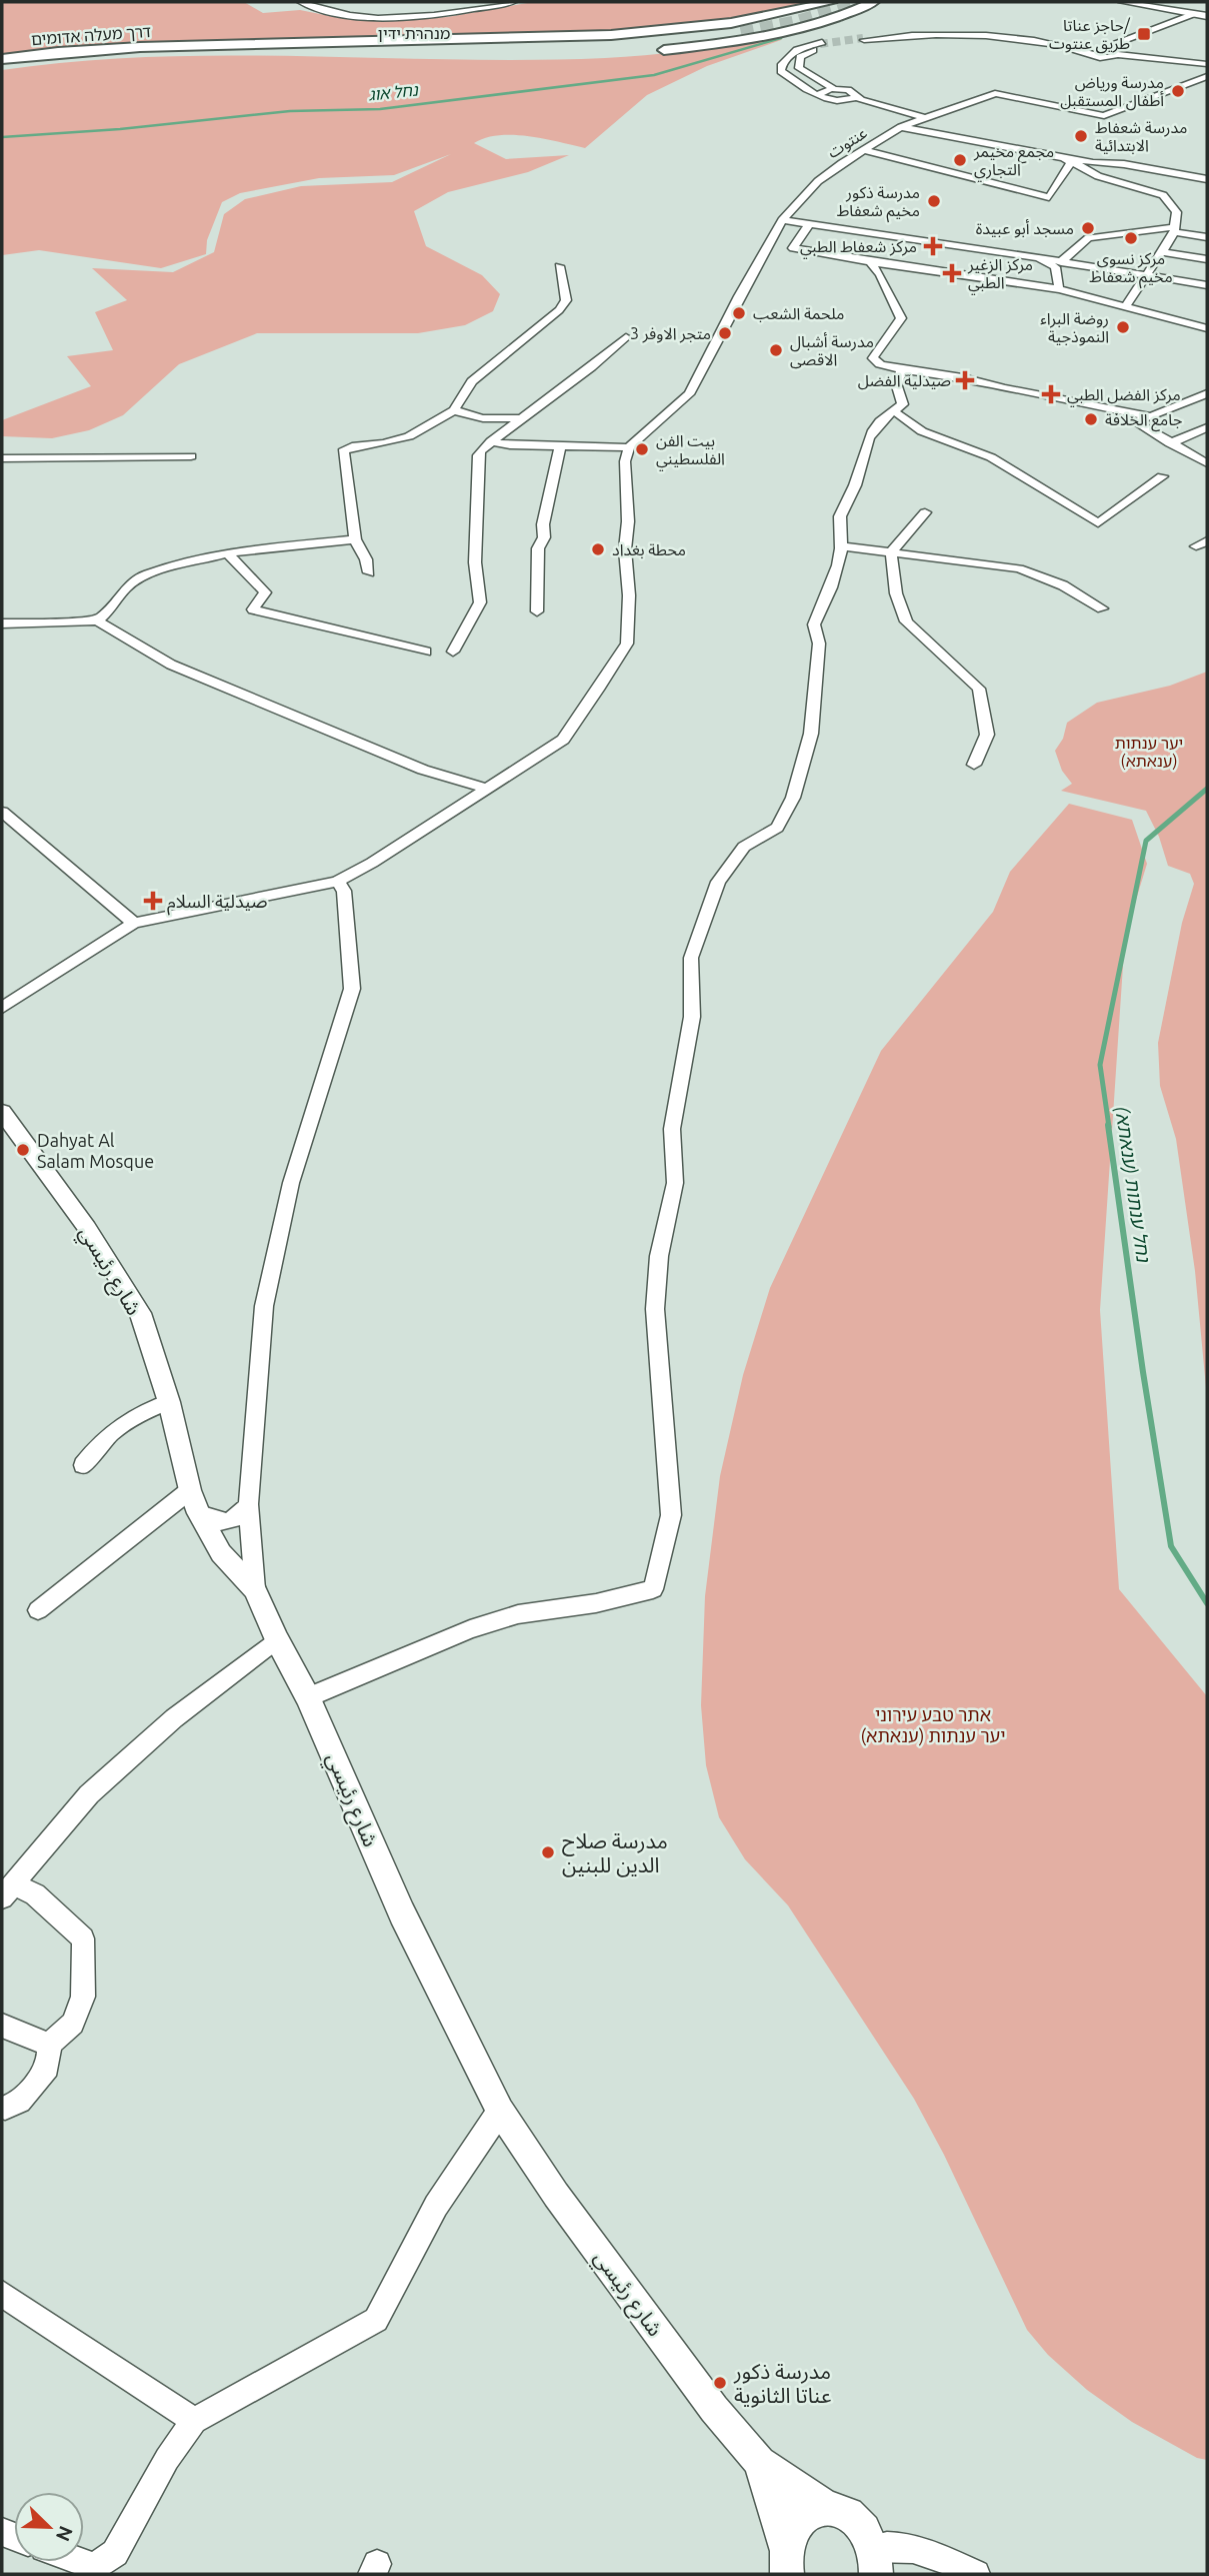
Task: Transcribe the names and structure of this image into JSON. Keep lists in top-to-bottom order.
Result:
{
  "streets": {
    "highway": ["מנהרת ידין", "דרך מעלה אדומים"],
    "street": ["عنتوت", "شارع رئيسي"]
  },
  "crossings": [
    ["מנהרת ידין", "דרך מעלה אדומים"]
  ],
  "water": ["נחל אוג", "נחל ענתות (ענאתא)"],
  "parks": ["יער ענתות (ענאתא)", "אתר טבע עירוני יער ענתות (ענאתא)"],
  "places": {
    "transit": ["حاجز عناتا/ طريق عنتوت"],
    "other": [
      "مدرسة ورياض أطفال المستقبل",
      "مدرسة شعفاط الابتدائية",
      "مجمع مخيمر التجاري",
      "مدرسة ذكور مخيم شعفاط",
      "مسجد أبو عبيدة",
      "مركز نسوي مخيم شعفاط",
      "ملحمة الشعب",
      "روضة البراء النموذجية",
      "متجر الاوفر 3",
      "مدرسة أشبال الاقصى",
      "جامع الخلافة",
      "بيت الفن الفلسطيني",
      "محطة بغداد",
      "Dahyat Al Salam Mosque",
      "مدرسة صلاح الدين للبنين",
      "مدرسة ذكور عناتا الثانوية"
    ],
    "health": [
      "مركز شعفاط الطبي",
      "مركز الزغير الطبي",
      "صيدلية الفضل",
      "مركز الفضل الطبي",
      "صيدلية السلام"
    ]
  },
  "north": "bottom right"
}
